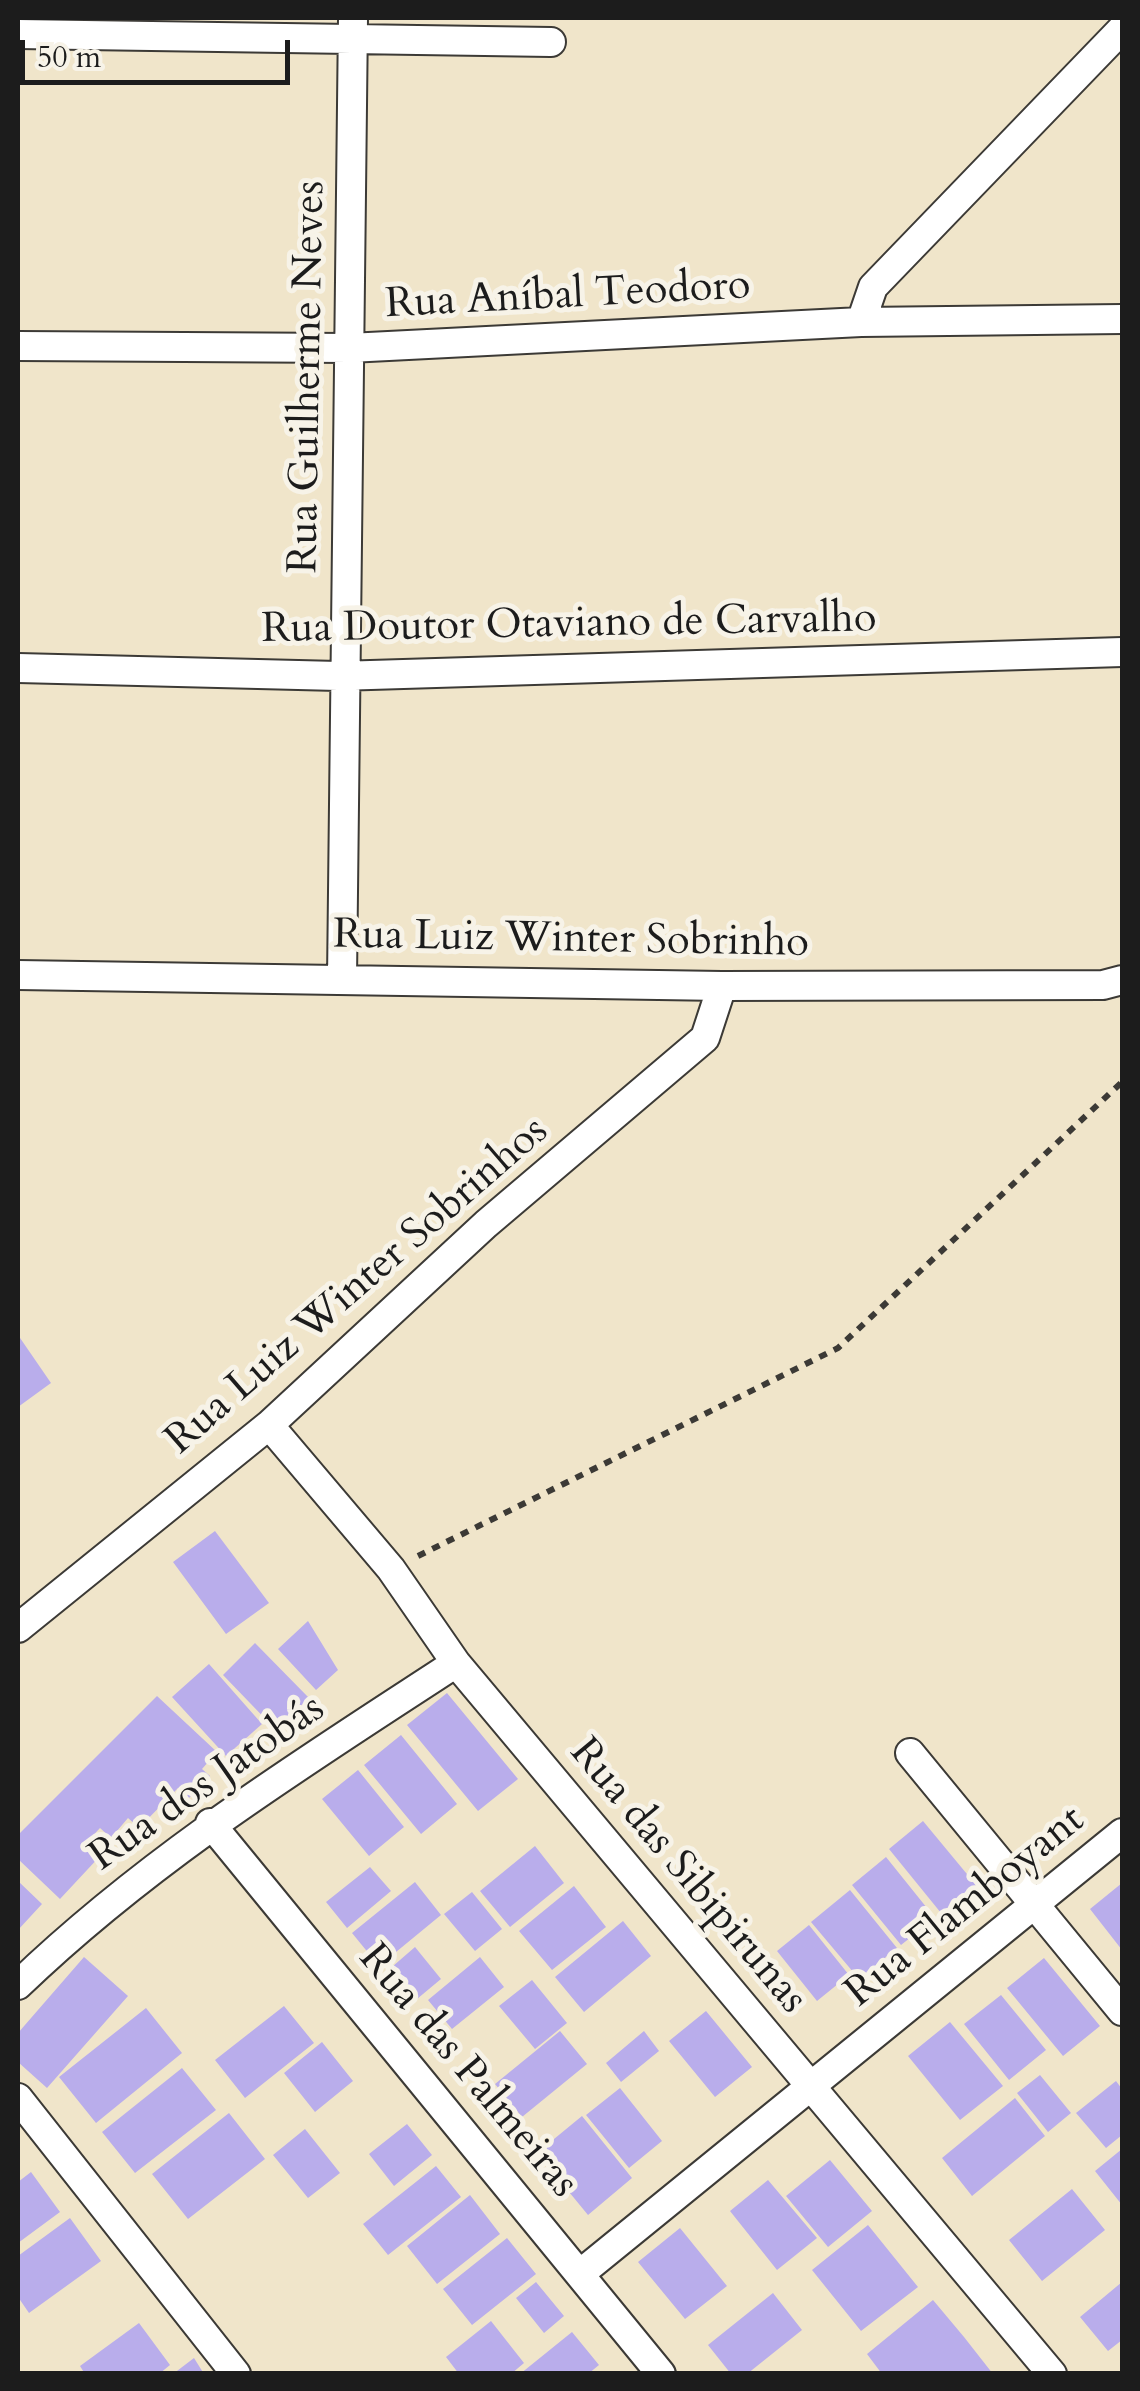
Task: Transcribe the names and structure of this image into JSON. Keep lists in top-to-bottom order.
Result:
{
  "streets": {
    "street": [
      "Rua Aníbal Teodoro",
      "Rua Guilherme Neves",
      "Rua Doutor Otaviano de Carvalho",
      "Rua Luiz Winter Sobrinho",
      "Rua Luiz Winter Sobrinhos",
      "Rua dos Jatobás",
      "Rua das Sibipirunas",
      "Rua Flamboyant",
      "Rua das Palmeiras"
    ]
  },
  "crossings": [
    ["Rua Aníbal Teodoro", "Rua Guilherme Neves"],
    ["Rua Guilherme Neves", "Rua Doutor Otaviano de Carvalho"],
    ["Rua Guilherme Neves", "Rua Luiz Winter Sobrinho"],
    ["Rua Luiz Winter Sobrinho", "Rua Luiz Winter Sobrinhos"],
    ["Rua Luiz Winter Sobrinhos", "Rua das Sibipirunas"],
    ["Rua dos Jatobás", "Rua das Sibipirunas"],
    ["Rua dos Jatobás", "Rua das Palmeiras"],
    ["Rua das Sibipirunas", "Rua Flamboyant"],
    ["Rua Flamboyant", "Rua das Palmeiras"]
  ],
  "scale_bar": "50 m"
}
